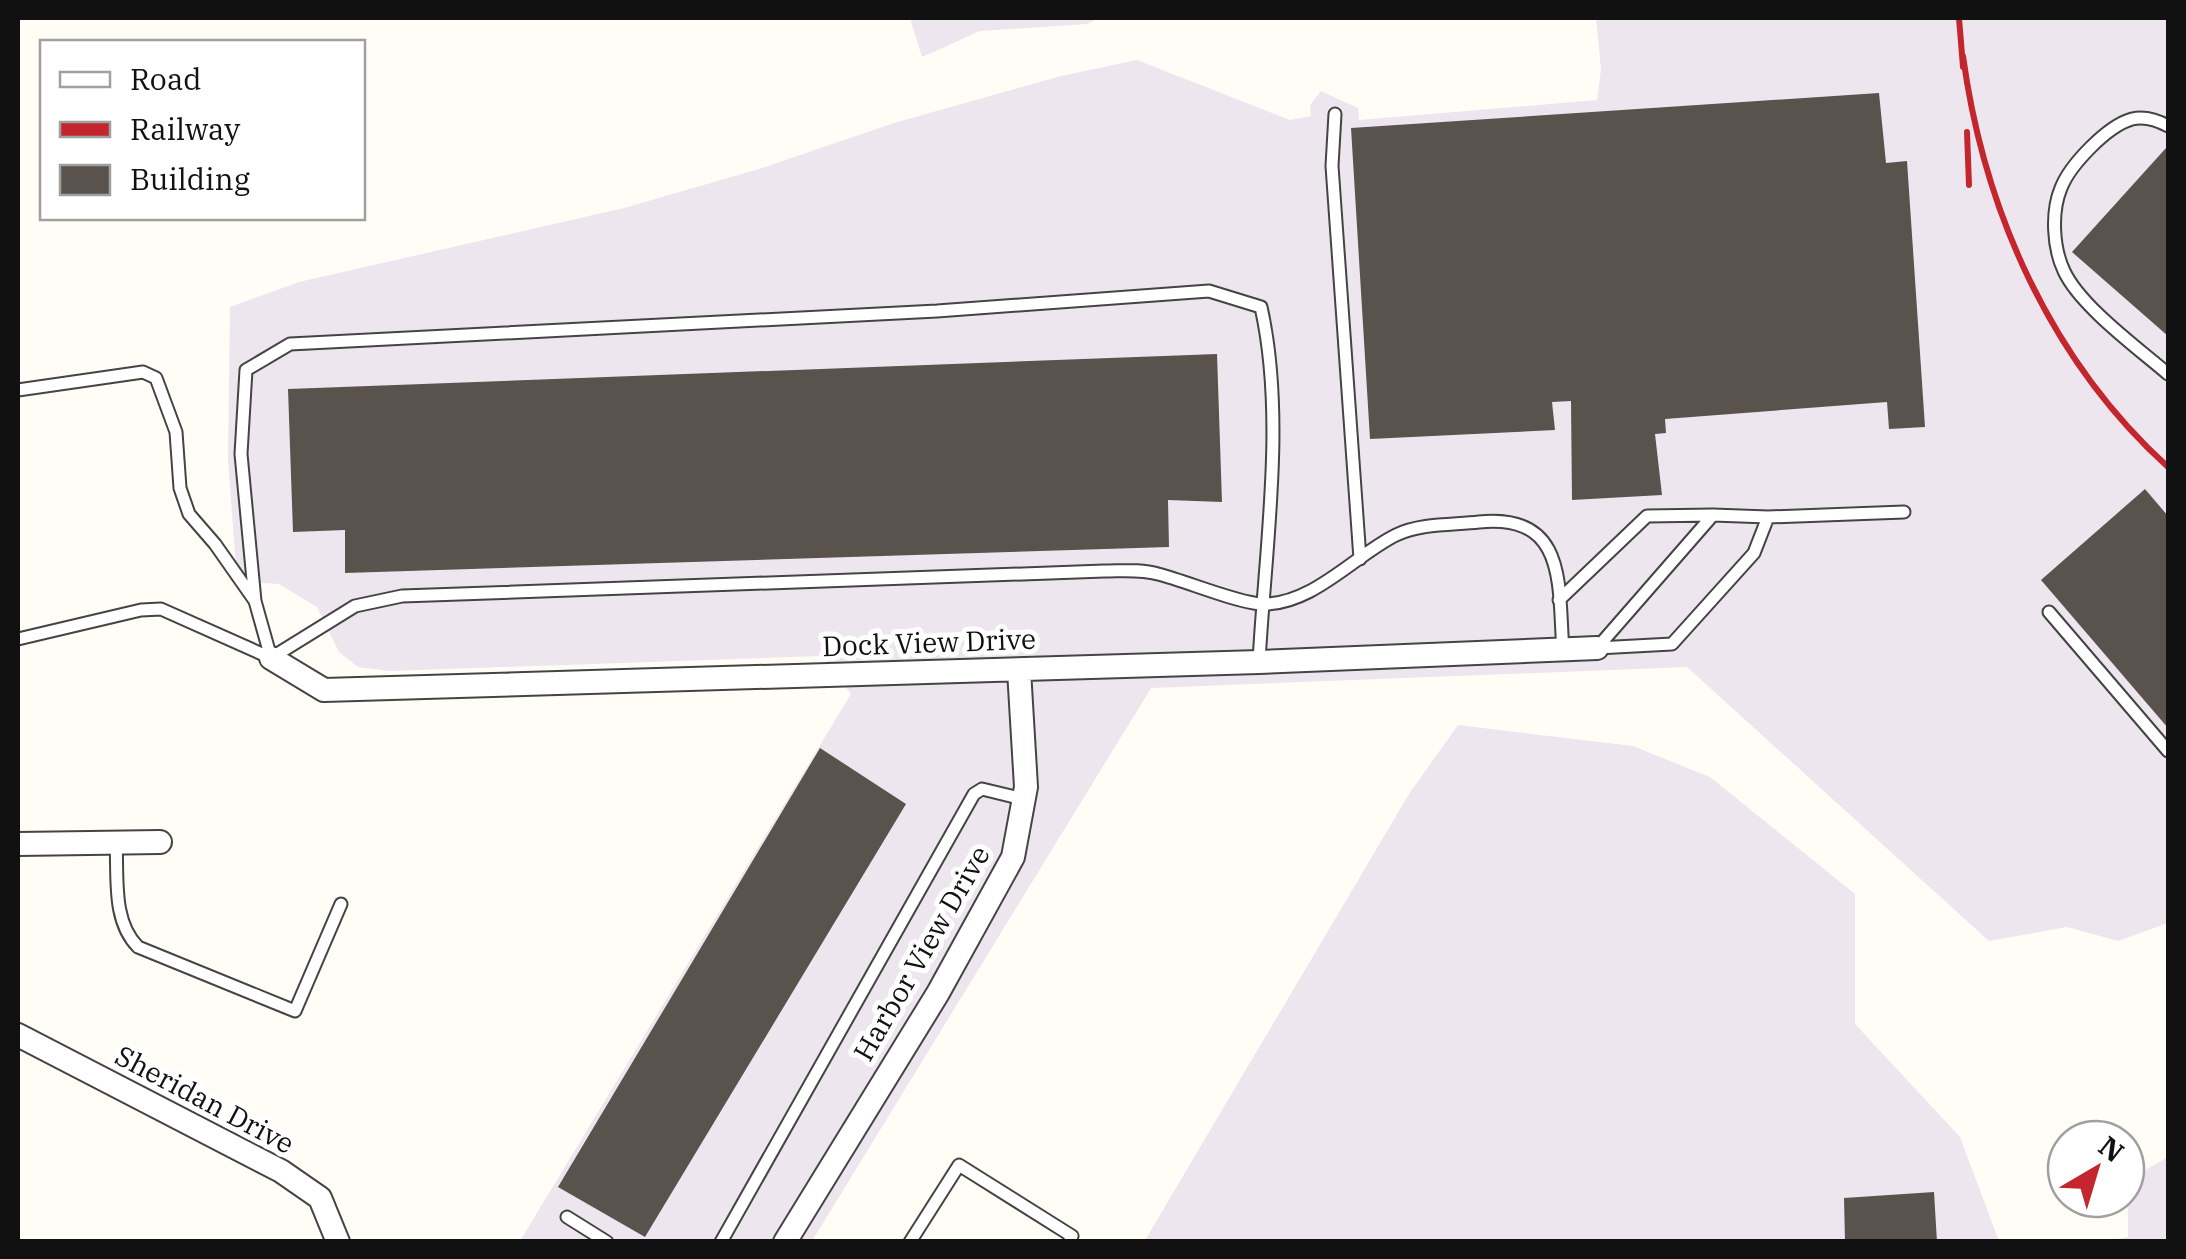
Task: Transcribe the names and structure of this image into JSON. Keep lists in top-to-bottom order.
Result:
{
  "streets": {
    "street": ["Dock View Drive", "Harbor View Drive", "Sheridan Drive"]
  },
  "crossings": [
    ["Dock View Drive", "Harbor View Drive"]
  ],
  "legend": ["Road", "Railway", "Building"],
  "north": "top right"
}
